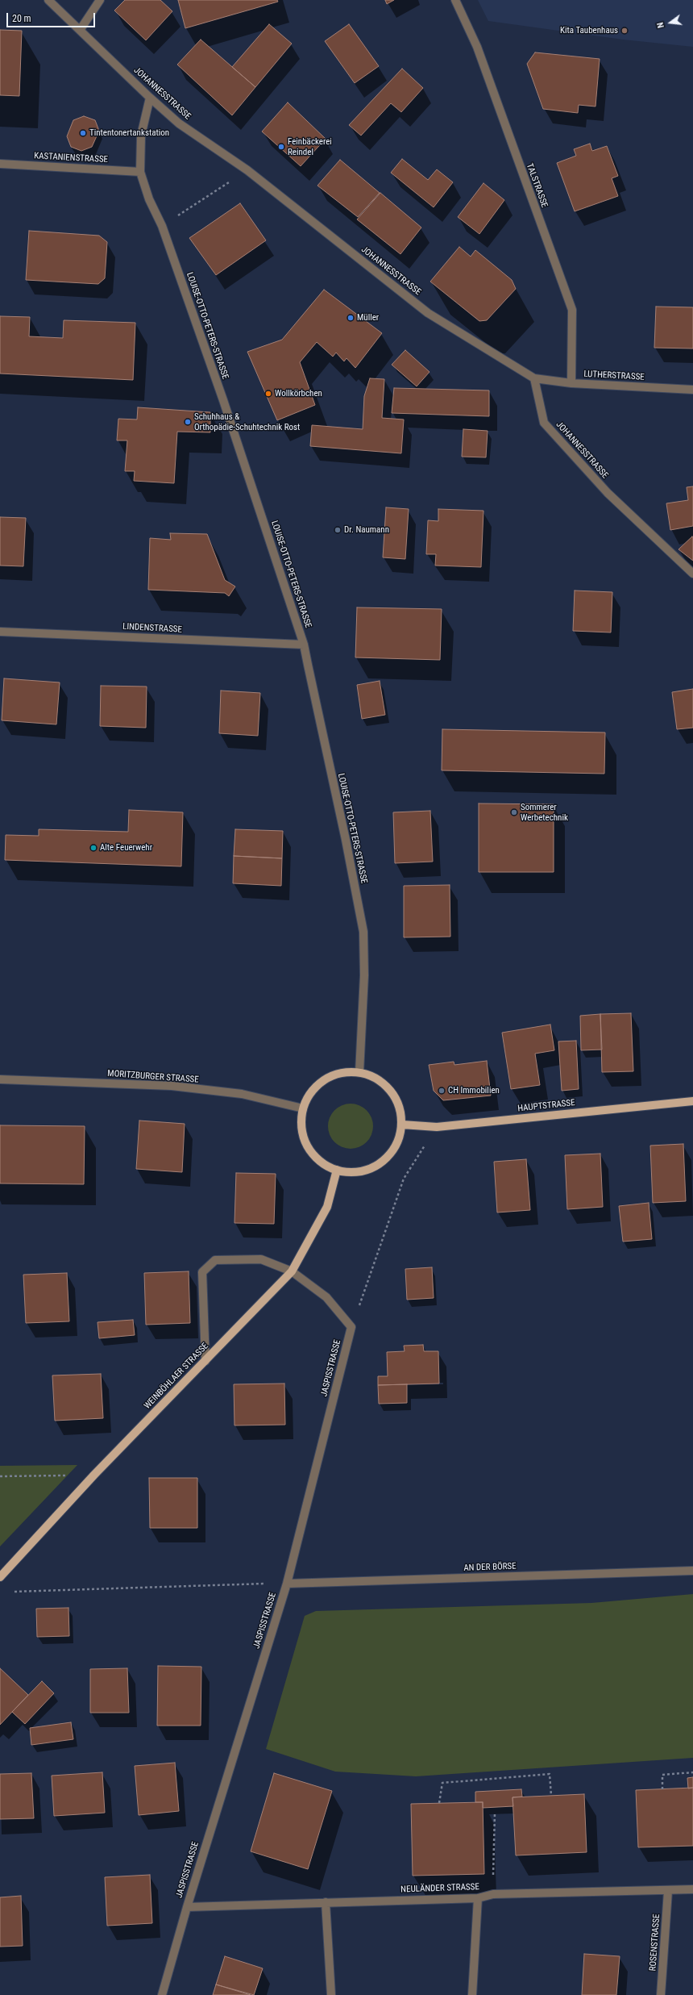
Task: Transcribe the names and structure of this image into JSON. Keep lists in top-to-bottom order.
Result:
{
  "streets": {
    "main road": ["HAUPTSTRASSE", "WEINBÖHLAER STRASSE"],
    "street": [
      "JOHANNESSTRASSE",
      "KASTANIENSTRASSE",
      "TALSTRASSE",
      "LOUISE-OTTO-PETERS-STRASSE",
      "LUTHERSTRASSE",
      "LINDENSTRASSE",
      "MORITZBURGER STRASSE",
      "JASPISSTRASSE",
      "AN DER BÖRSE",
      "NEULÄNDER STRASSE",
      "ROSENSTRASSE"
    ]
  },
  "crossings": [
    ["JOHANNESSTRASSE", "LOUISE-OTTO-PETERS-STRASSE"],
    ["JOHANNESSTRASSE", "LUTHERSTRASSE"],
    ["KASTANIENSTRASSE", "LOUISE-OTTO-PETERS-STRASSE"],
    ["TALSTRASSE", "LUTHERSTRASSE"],
    ["LOUISE-OTTO-PETERS-STRASSE", "LINDENSTRASSE"],
    ["LOUISE-OTTO-PETERS-STRASSE", "MORITZBURGER STRASSE"],
    ["LOUISE-OTTO-PETERS-STRASSE", "HAUPTSTRASSE"],
    ["LOUISE-OTTO-PETERS-STRASSE", "WEINBÖHLAER STRASSE"],
    ["MORITZBURGER STRASSE", "HAUPTSTRASSE"],
    ["MORITZBURGER STRASSE", "WEINBÖHLAER STRASSE"],
    ["HAUPTSTRASSE", "WEINBÖHLAER STRASSE"],
    ["JASPISSTRASSE", "AN DER BÖRSE"],
    ["JASPISSTRASSE", "NEULÄNDER STRASSE"],
    ["NEULÄNDER STRASSE", "ROSENSTRASSE"]
  ],
  "places": [
    "Kita Taubenhaus",
    "Tintentonertankstation",
    "Feinbäckerei Reindel",
    "Müller",
    "Wollkörbchen",
    "Schuhhaus & Orthopädie-Schuhtechnik Rost",
    "Dr. Naumann",
    "Sommerer Werbetechnik",
    "Alte Feuerwehr",
    "CH Immobilien"
  ],
  "scale_bar": "20 m",
  "north": "left"
}
